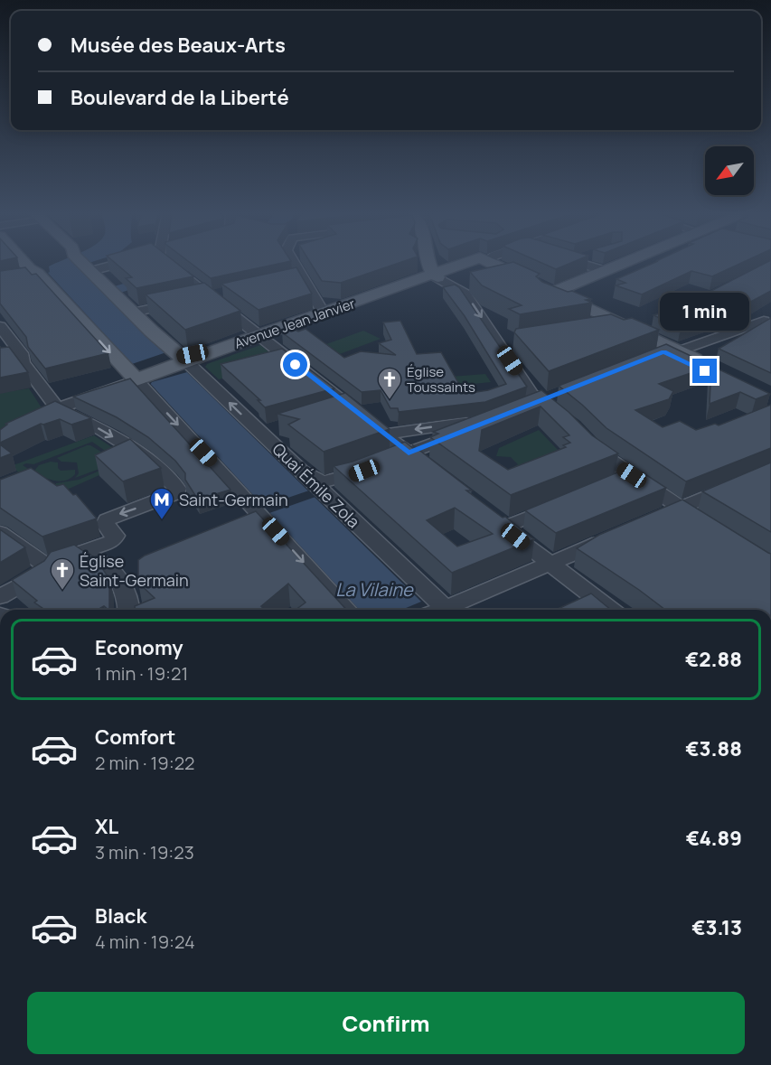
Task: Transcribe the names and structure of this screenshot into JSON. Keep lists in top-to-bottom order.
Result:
{
  "streets": {
    "main road": ["Avenue Jean Janvier"],
    "street": ["Quai Émile Zola"]
  },
  "crossings": [
    ["Avenue Jean Janvier", "Quai Émile Zola"]
  ],
  "water": ["La Vilaine"],
  "places": {
    "church": ["Église Toussaints", "Église Saint-Germain"],
    "metro station": ["Saint-Germain"]
  },
  "north": "bottom left",
  "page": {
    "banner": ["Musée des Beaux-Arts", "Boulevard de la Liberté"],
    "bubble": "1 min",
    "list": [
      {
        "name": "Economy",
        "note": "1 min · 19:21",
        "value": "€2.88"
      },
      {
        "name": "Comfort",
        "note": "2 min · 19:22",
        "value": "€3.88"
      },
      {
        "name": "XL",
        "note": "3 min · 19:23",
        "value": "€4.89"
      },
      {
        "name": "Black",
        "note": "4 min · 19:24",
        "value": "€3.13"
      }
    ],
    "buttons": "Confirm"
  }
}
